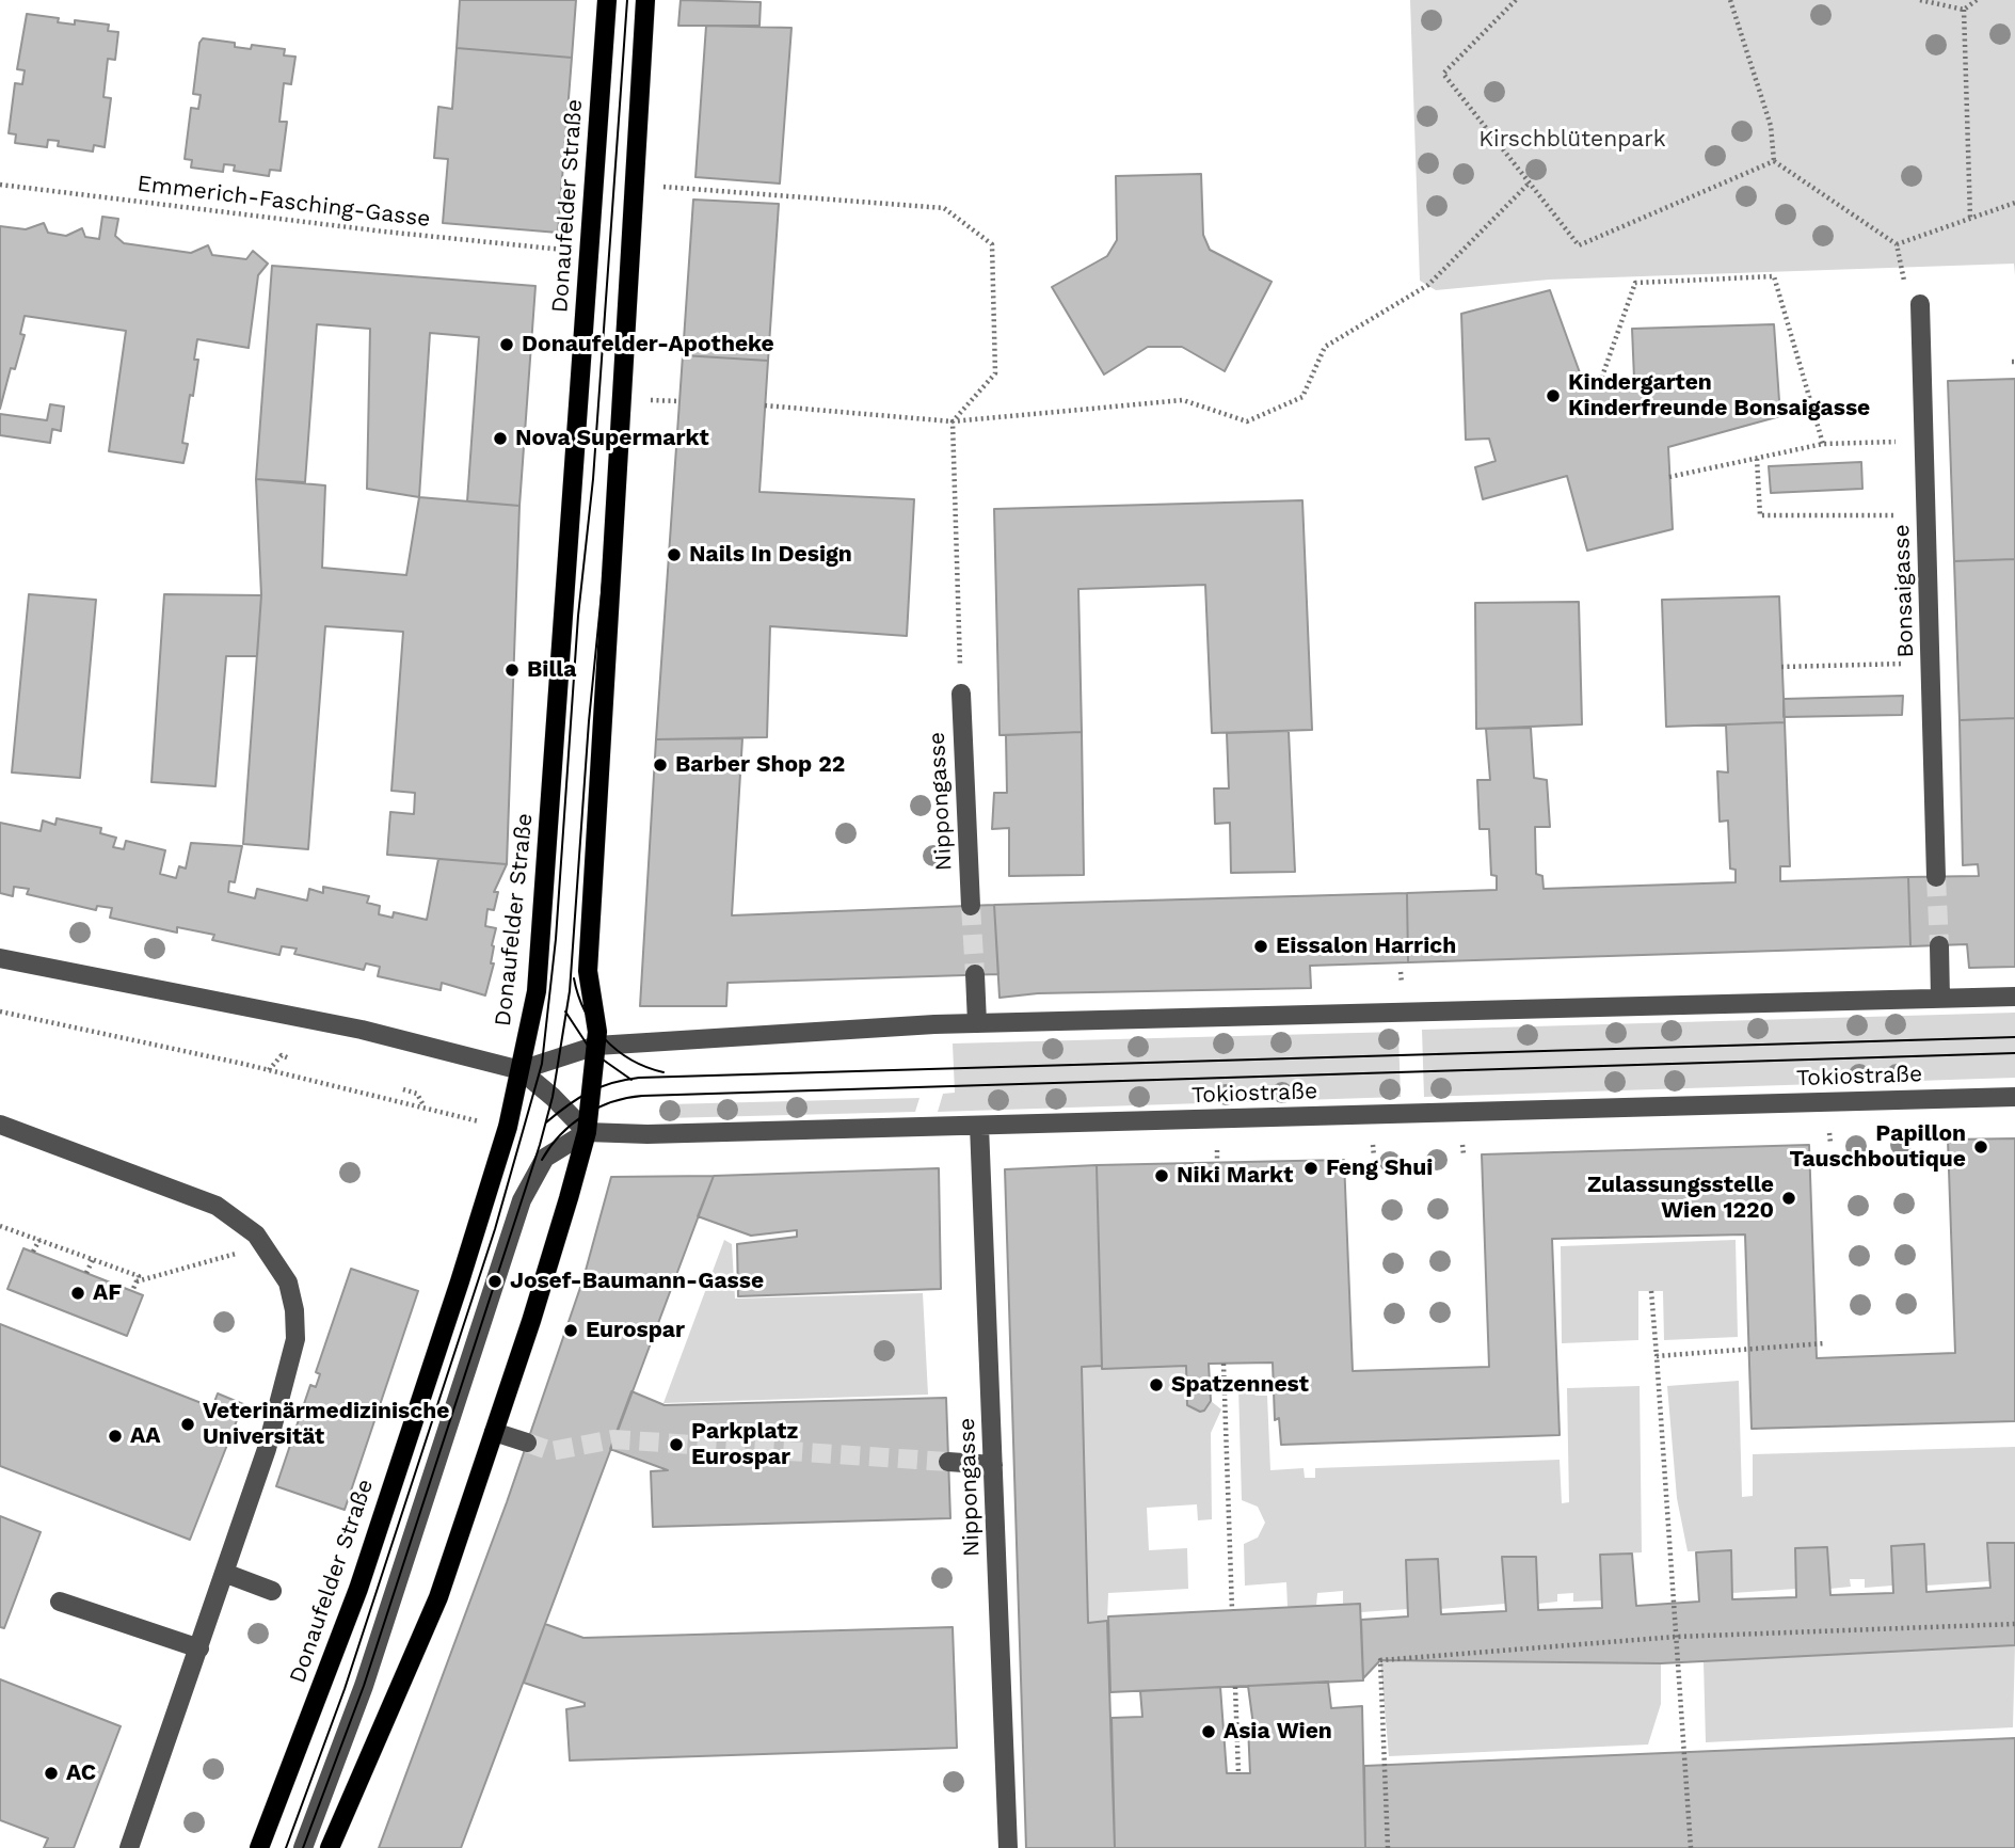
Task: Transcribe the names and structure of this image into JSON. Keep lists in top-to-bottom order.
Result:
{
  "streets": {
    "main road": ["Donaufelder Straße"],
    "street": ["Bonsaigasse", "Nippongasse", "Tokiostraße"],
    "path": ["Emmerich-Fasching-Gasse"]
  },
  "crossings": [
    ["Nippongasse", "Tokiostraße"]
  ],
  "parks": ["Kirschblütenpark"],
  "places": [
    "Donaufelder-Apotheke",
    "Kindergarten Kinderfreunde Bonsaigasse",
    "Nova Supermarkt",
    "Nails In Design",
    "Billa",
    "Barber Shop 22",
    "Eissalon Harrich",
    "Papillon Tauschboutique",
    "Feng Shui",
    "Niki Markt",
    "Zulassungsstelle Wien 1220",
    "Josef-Baumann-Gasse",
    "AF",
    "Eurospar",
    "Spatzennest",
    "Veterinärmedizinische Universität",
    "AA",
    "Parkplatz Eurospar",
    "Asia Wien",
    "AC"
  ]
}
